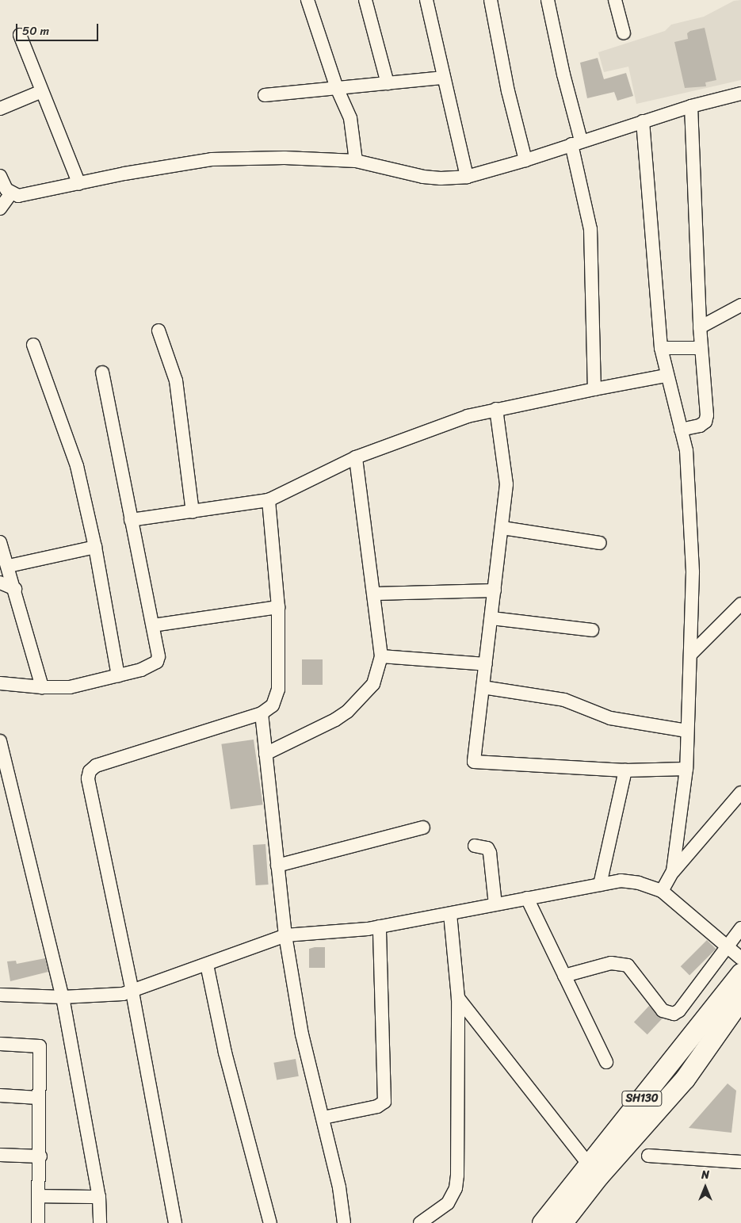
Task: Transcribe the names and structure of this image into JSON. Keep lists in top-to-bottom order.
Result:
{
  "streets": {
    "main road": ["SH130"]
  },
  "scale_bar": "50 m",
  "north": "top"
}
